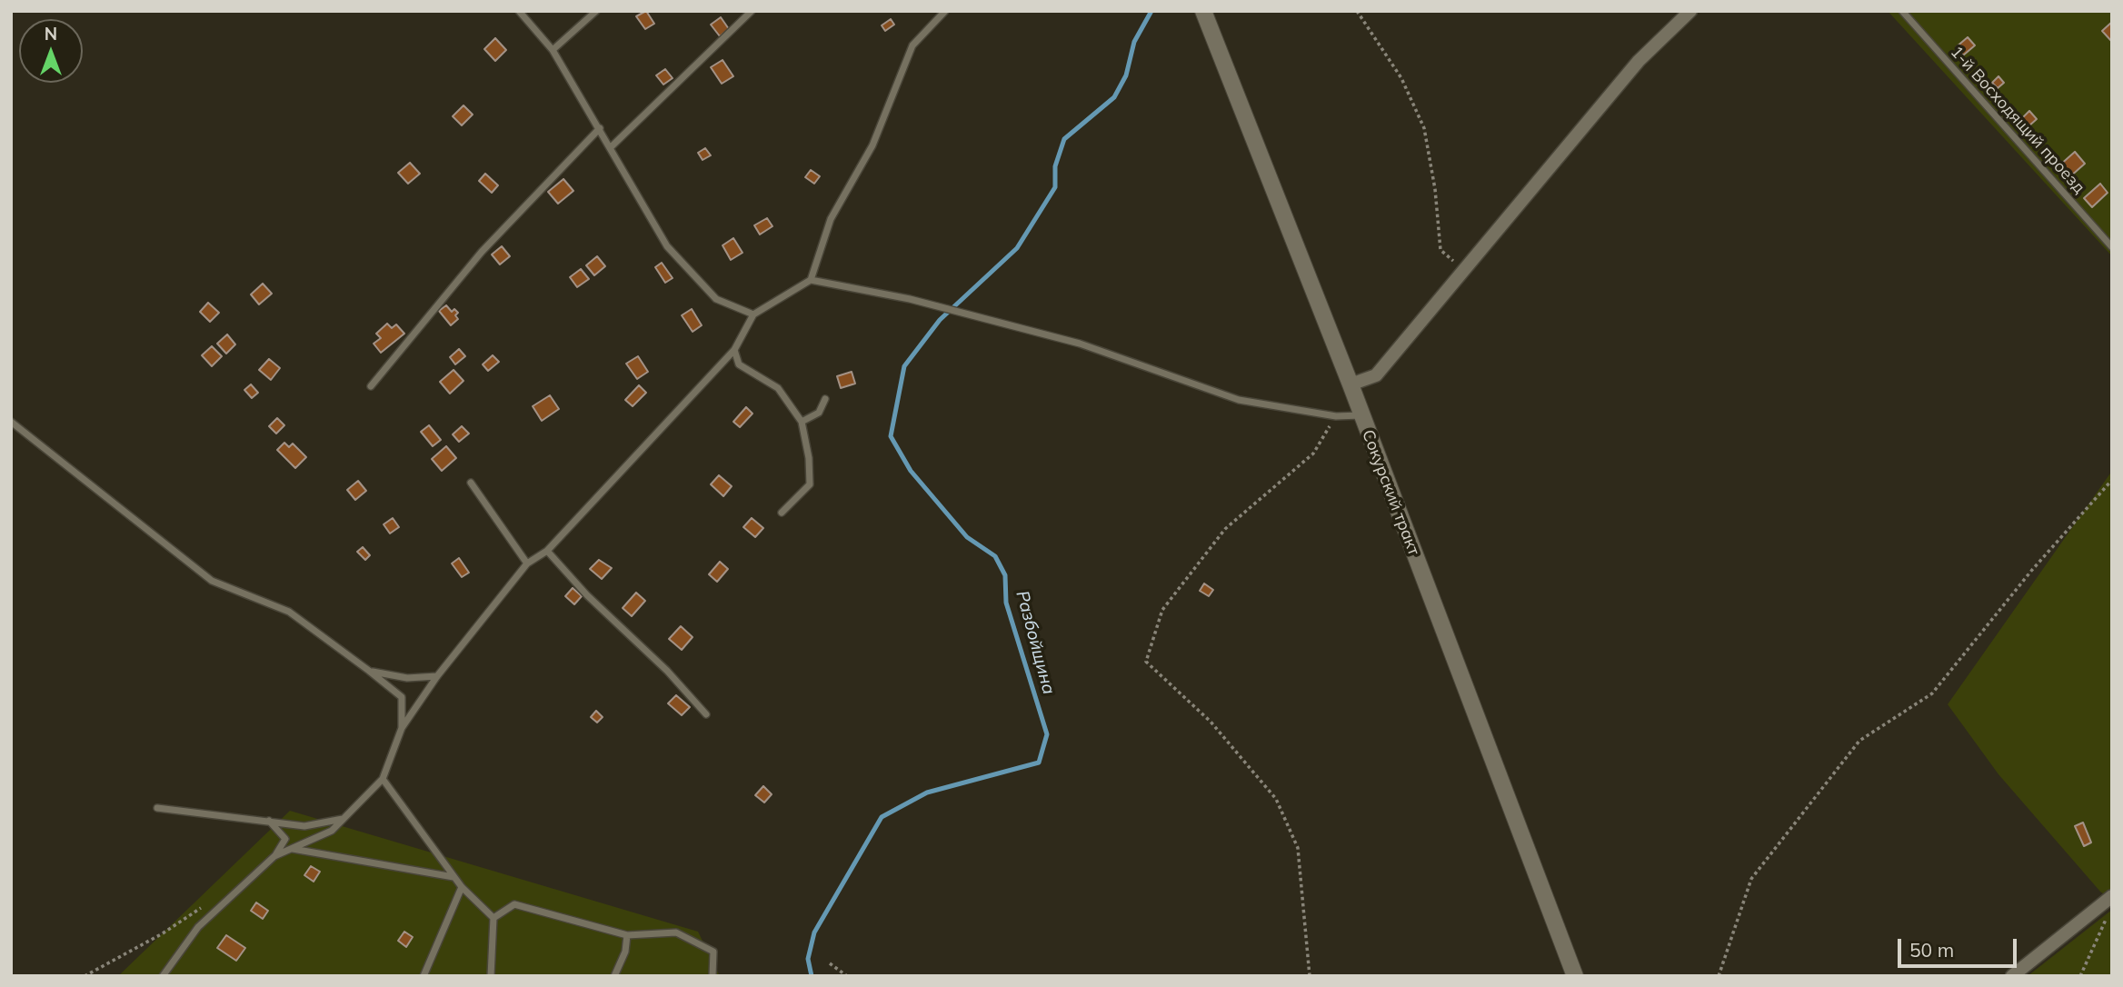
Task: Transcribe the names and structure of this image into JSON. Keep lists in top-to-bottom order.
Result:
{
  "streets": {
    "street": ["Сокурский тракт"],
    "lane": ["1-й Восходящий проезд"]
  },
  "water": ["Разбойщина"],
  "scale_bar": "50 m",
  "north": "top"
}
